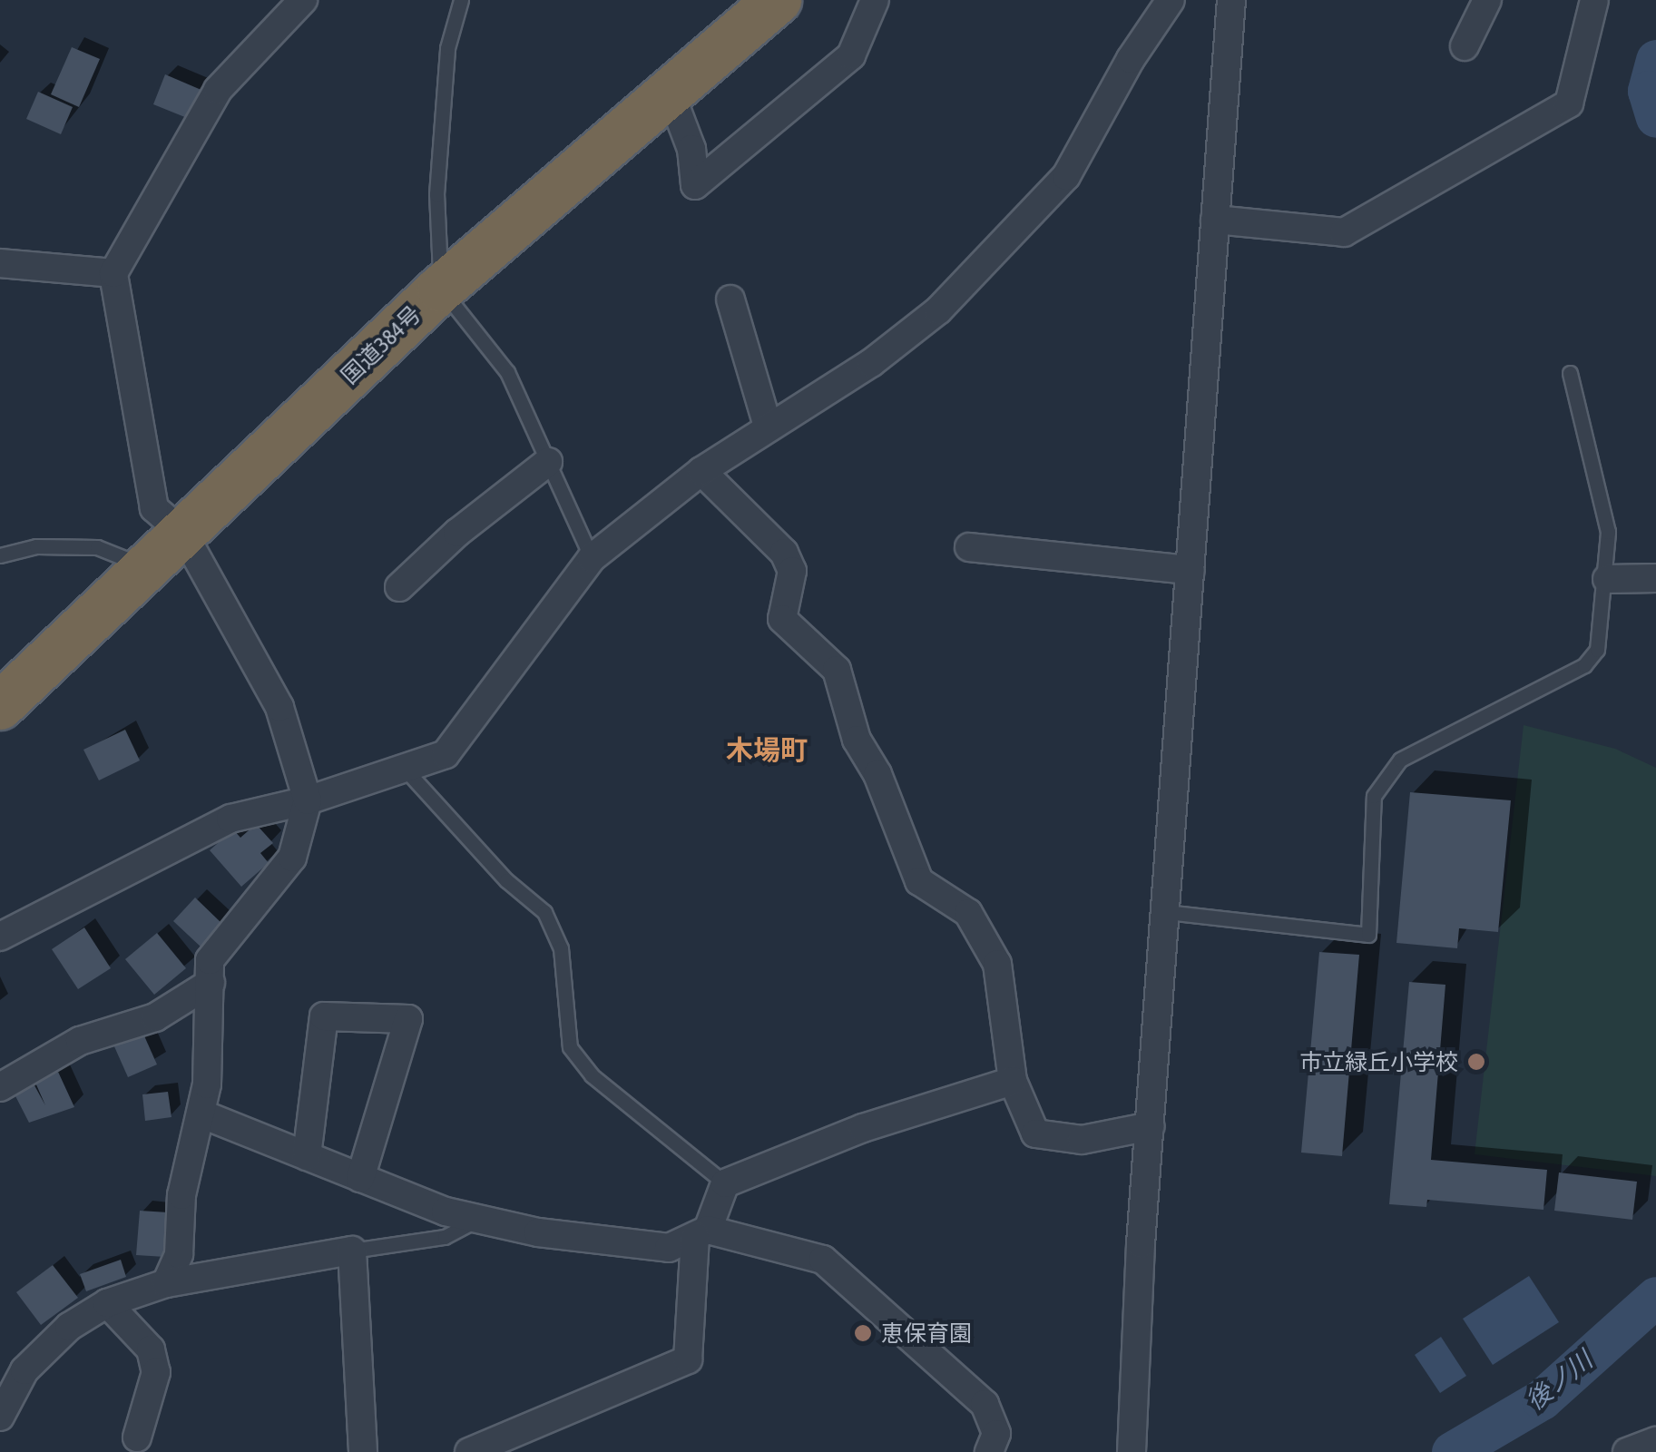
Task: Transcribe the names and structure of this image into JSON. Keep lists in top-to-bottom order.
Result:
{
  "streets": {
    "highway": ["国道384号"]
  },
  "districts": ["木場町"],
  "water": ["後ノ川"],
  "places": ["市立緑丘小学校", "恵保育園"]
}
